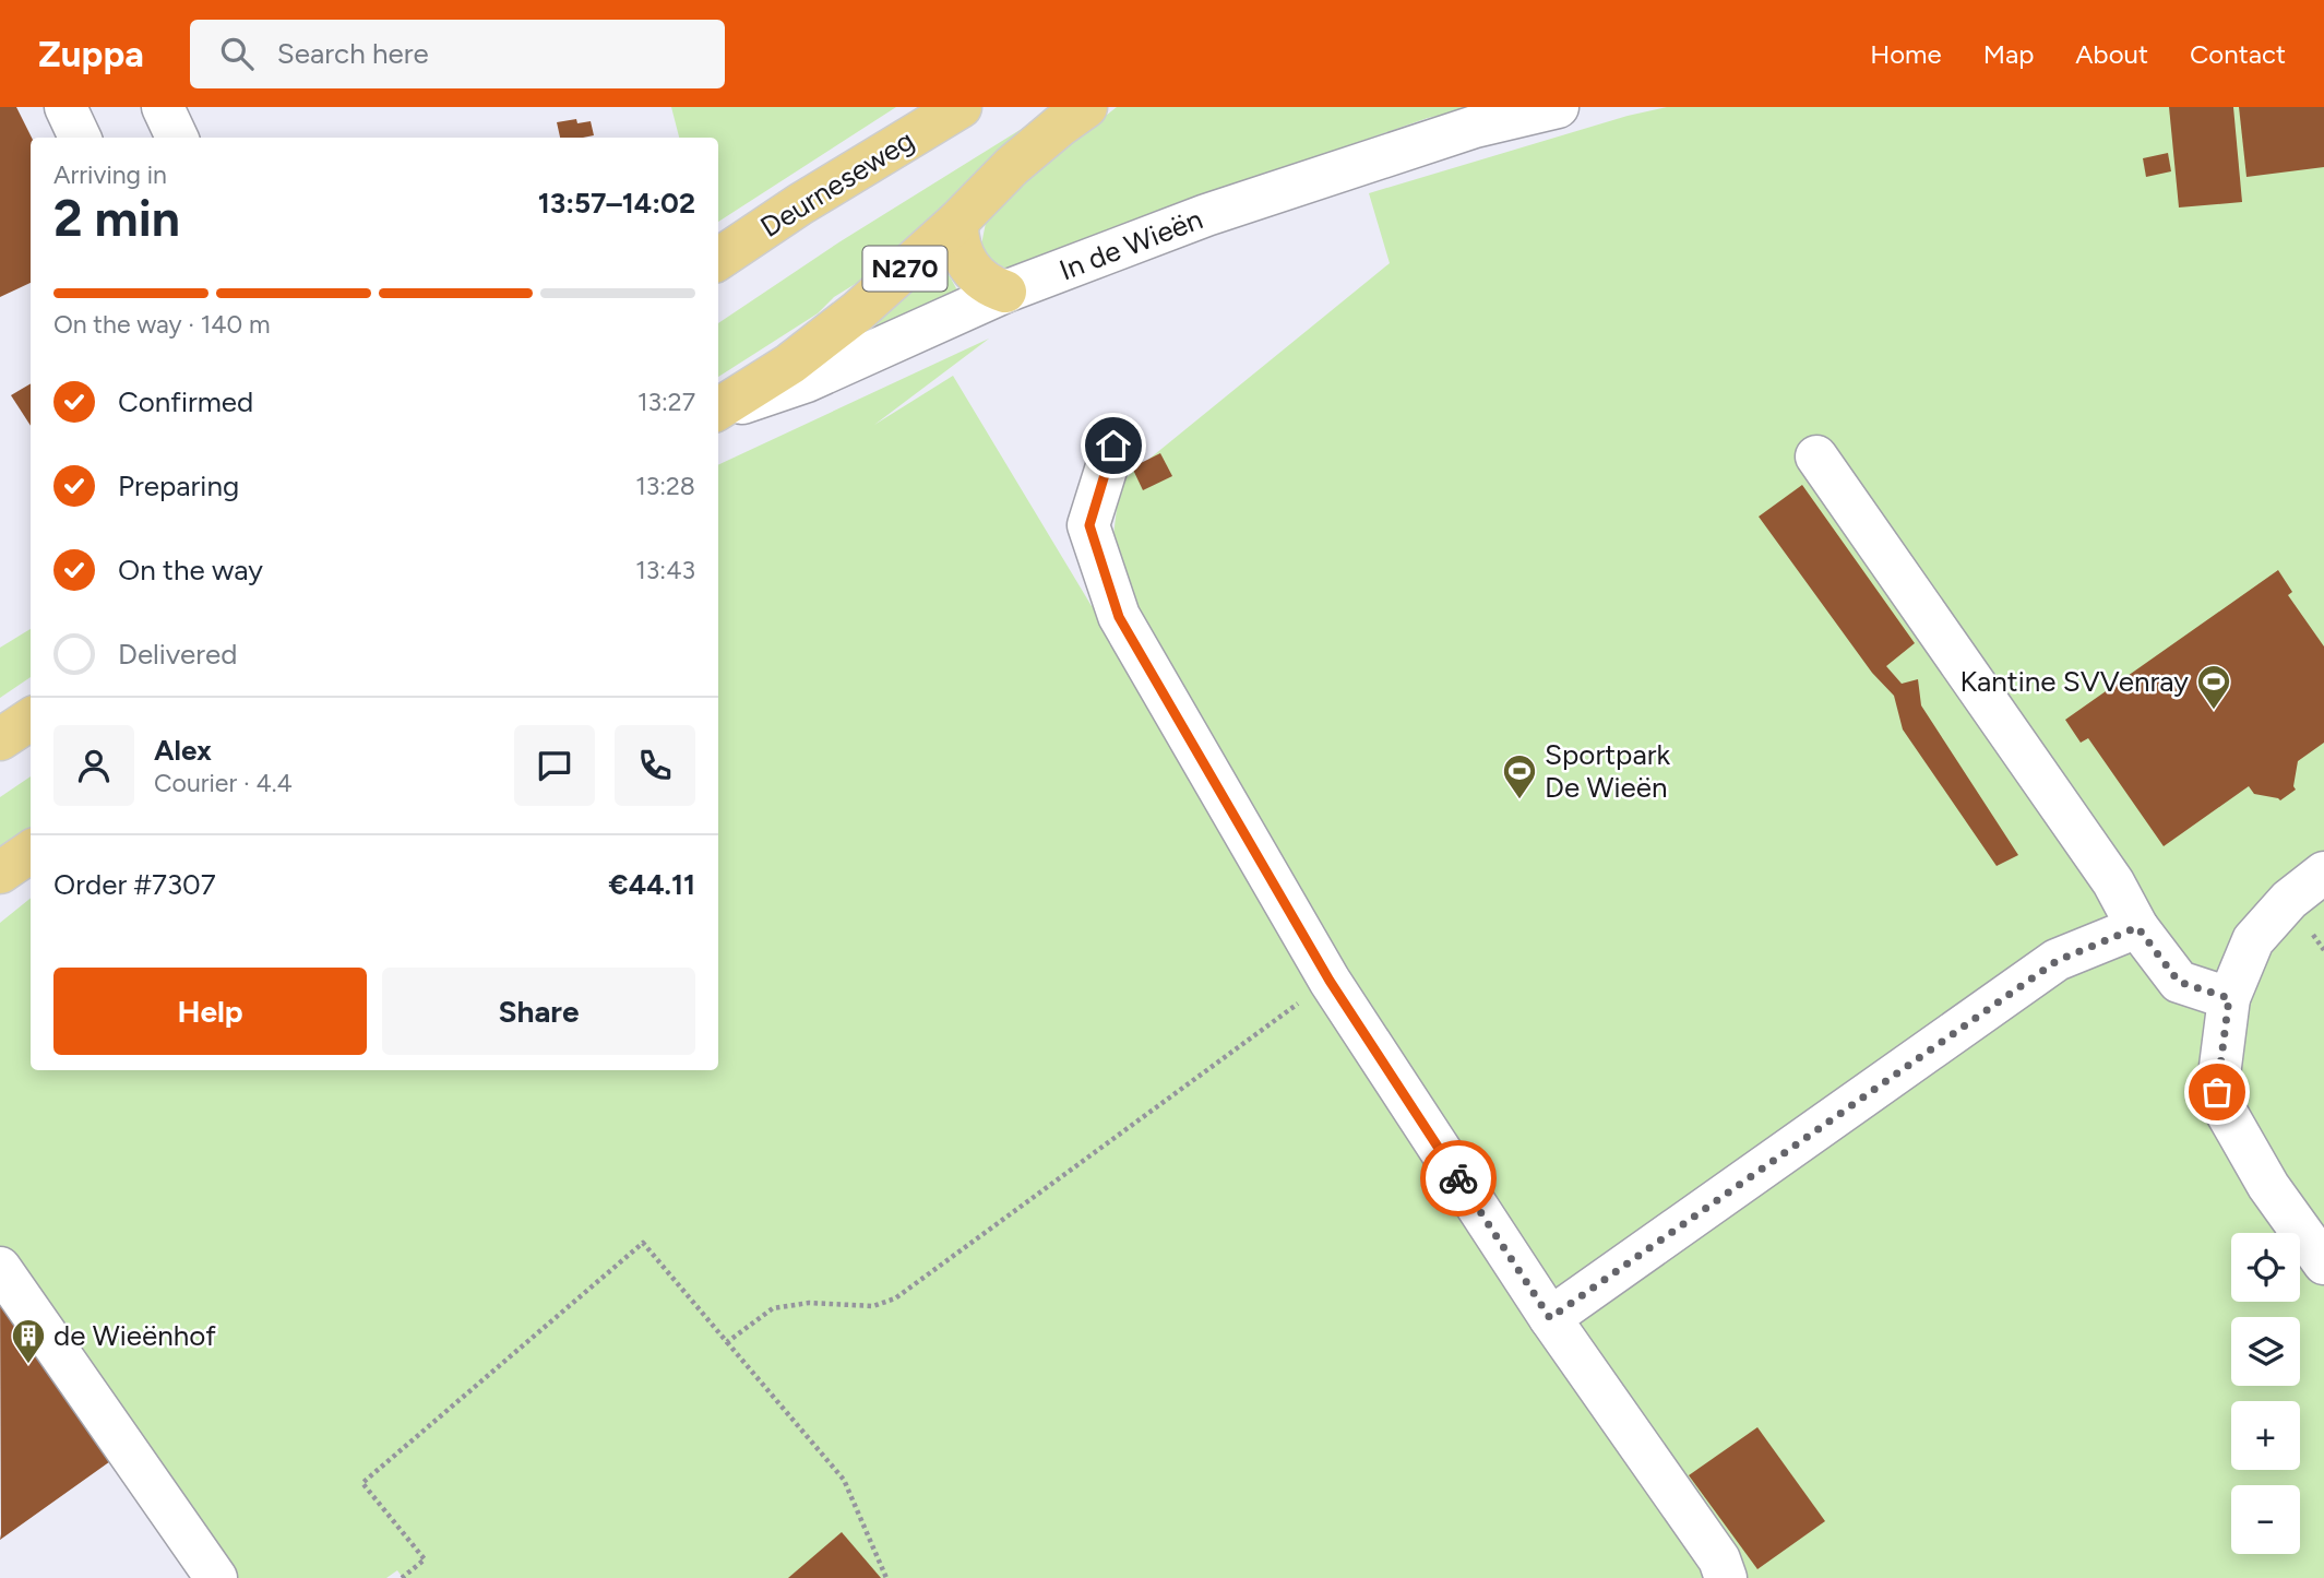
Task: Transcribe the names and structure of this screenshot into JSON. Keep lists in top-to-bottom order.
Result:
{
  "streets": {
    "main road": ["Deurneseweg", "N270"],
    "street": ["In de Wieën"]
  },
  "crossings": [
    ["In de Wieën", "N270"]
  ],
  "places": {
    "sports": ["Kantine SVVenray", "Sportpark De Wieën"],
    "building": ["de Wieënhof"]
  },
  "page": {
    "header": "Zuppa",
    "search": "Search here",
    "nav": [
      "Home",
      "Map",
      "About",
      "Contact"
    ],
    "heading": ["2 min", "Arriving in", "13:57–14:02"],
    "panel": [
      "Alex",
      "Courier · 4.4",
      "Order #7307",
      "€44.11"
    ],
    "bar": "On the way · 140 m",
    "list": [
      ["Confirmed", "13:27"],
      ["Preparing", "13:28"],
      ["On the way", "13:43"],
      "Delivered"
    ],
    "buttons": ["Help", "Share"],
    "map_buttons": ["+", "−"]
  }
}
